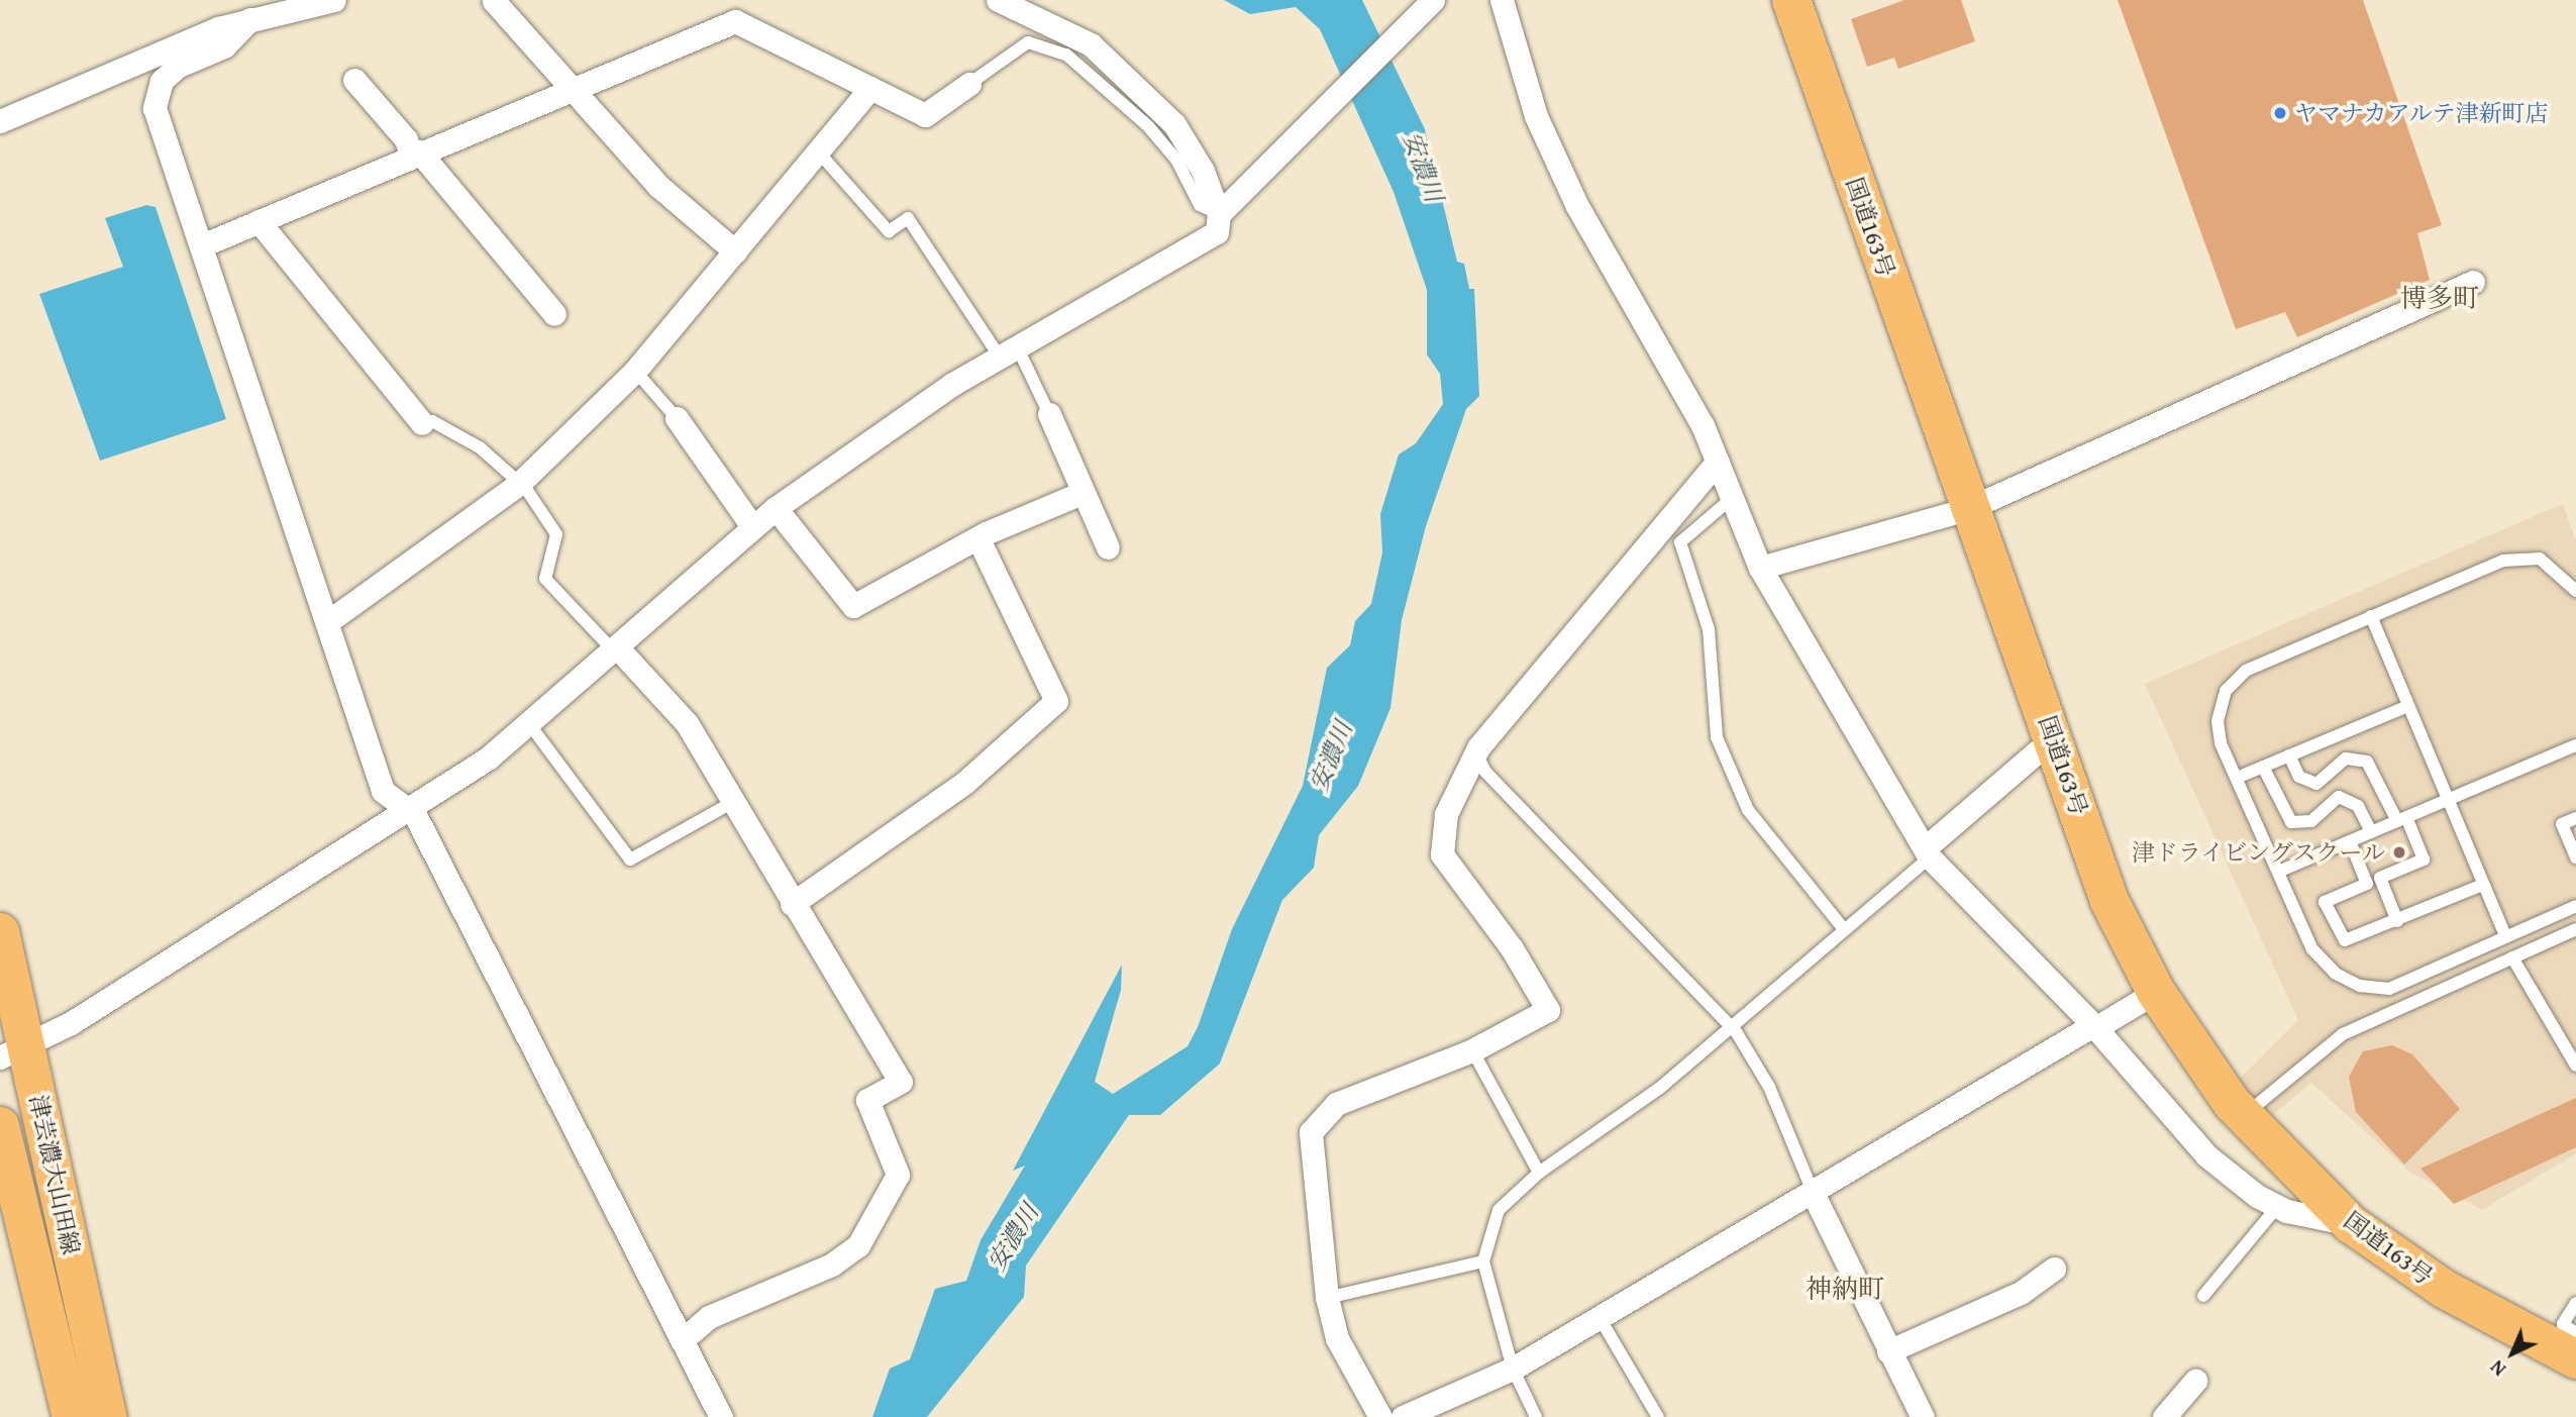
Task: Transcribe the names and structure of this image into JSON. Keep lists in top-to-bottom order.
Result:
{
  "streets": {
    "highway": ["国道163号"],
    "main road": ["津芸濃大山田線"]
  },
  "districts": ["博多町", "神納町"],
  "water": ["安濃川"],
  "places": ["ヤマナカアルテ津新町店", "津ドライビングスクール"],
  "north": "bottom left"
}
